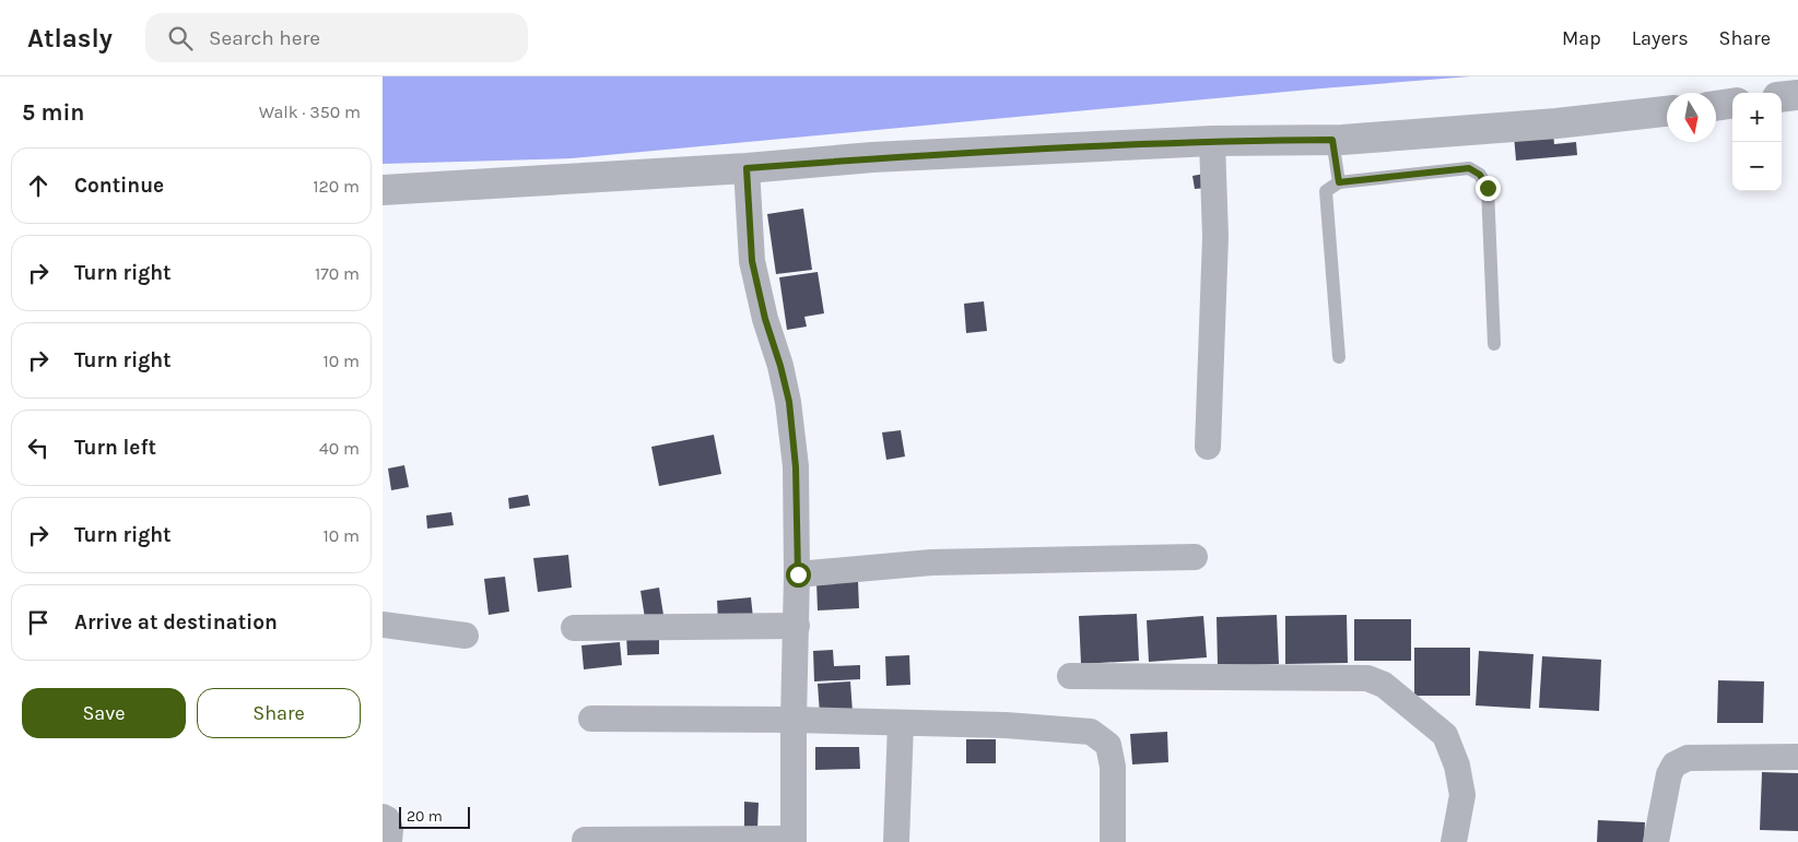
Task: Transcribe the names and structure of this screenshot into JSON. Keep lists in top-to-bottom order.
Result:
{
  "scale_bar": "20 m",
  "north": "bottom",
  "page": {
    "header": "Atlasly",
    "search": "Search here",
    "nav": ["Map", "Layers", "Share"],
    "heading": ["5 min", "Walk · 350 m"],
    "map_buttons": ["+", "−"],
    "list": [
      ["Continue", "120 m"],
      ["Turn right", "170 m"],
      ["Turn right", "10 m"],
      ["Turn left", "40 m"],
      ["Turn right", "10 m"],
      "Arrive at destination"
    ],
    "buttons": ["Save", "Share"],
    "scale": "20 m"
  }
}
